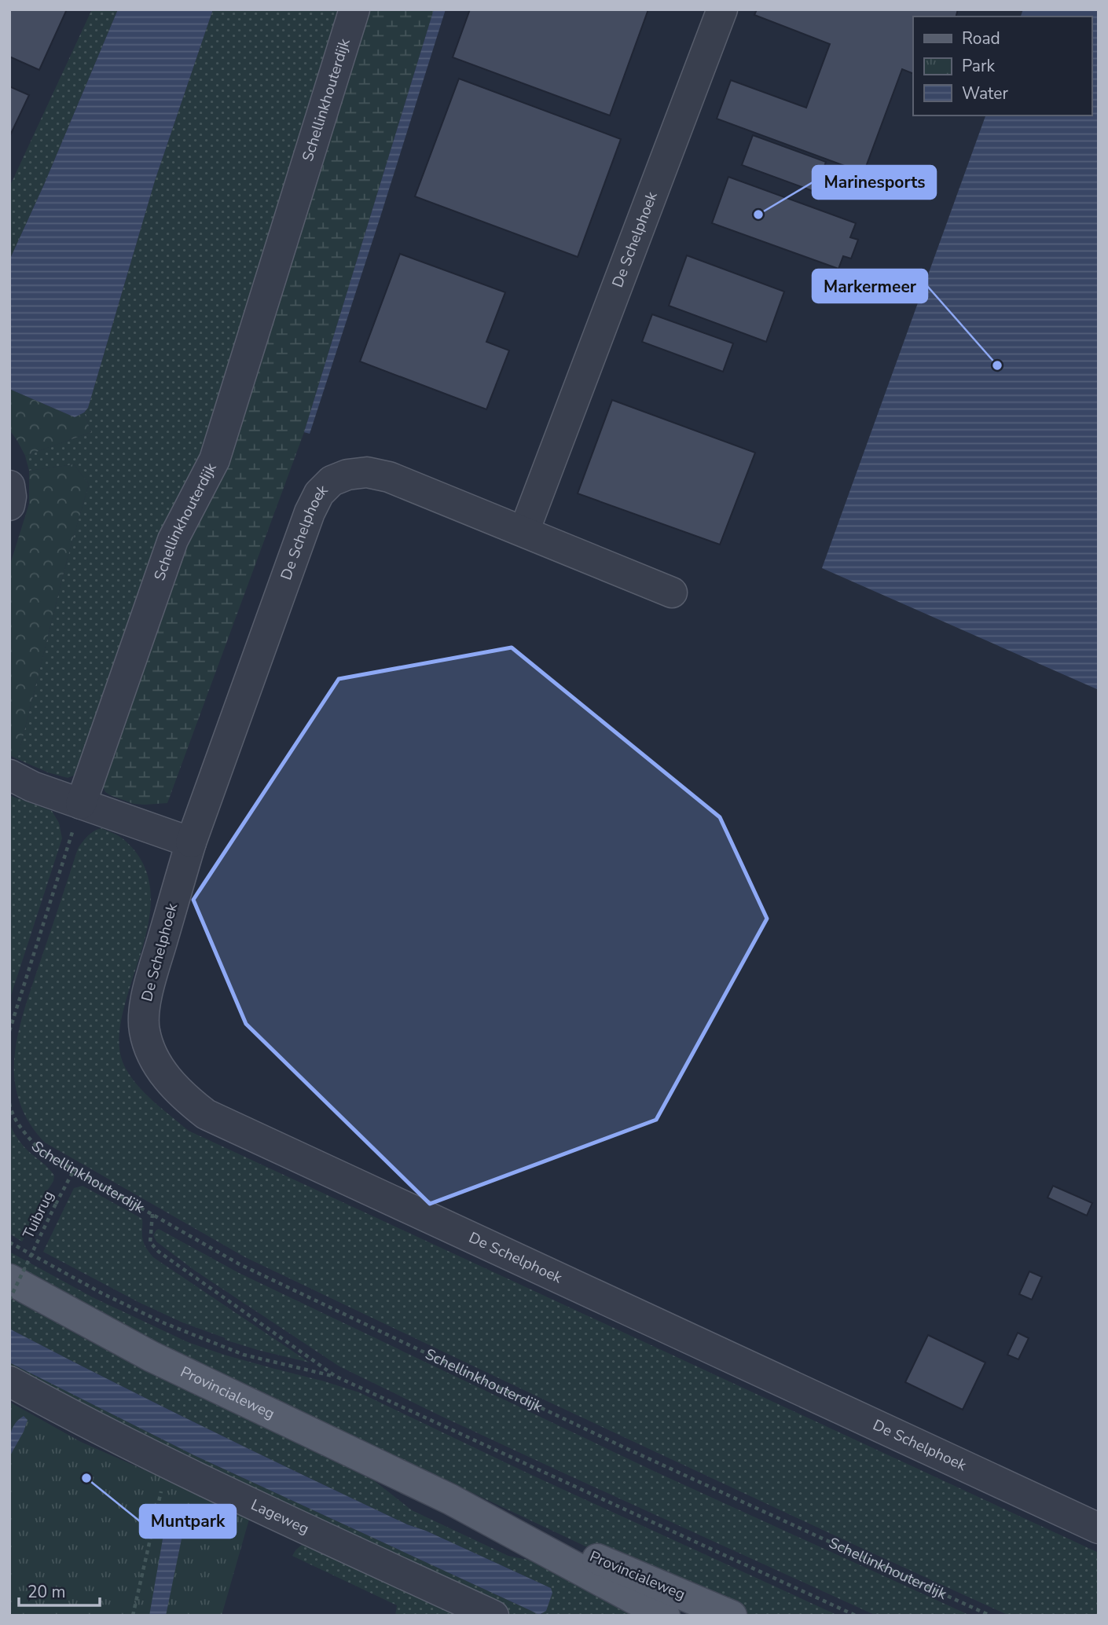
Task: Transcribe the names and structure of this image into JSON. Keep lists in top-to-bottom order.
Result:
{
  "streets": {
    "main road": ["Provincialeweg"],
    "street": ["Schellinkhouterdijk", "De Schelphoek", "Lageweg"],
    "path": ["Tuibrug"]
  },
  "crossings": [
    ["Schellinkhouterdijk", "Tuibrug"]
  ],
  "places": ["Marinesports", "Markermeer", "Muntpark"],
  "legend": ["Road", "Park", "Water"],
  "scale_bar": "20 m"
}
